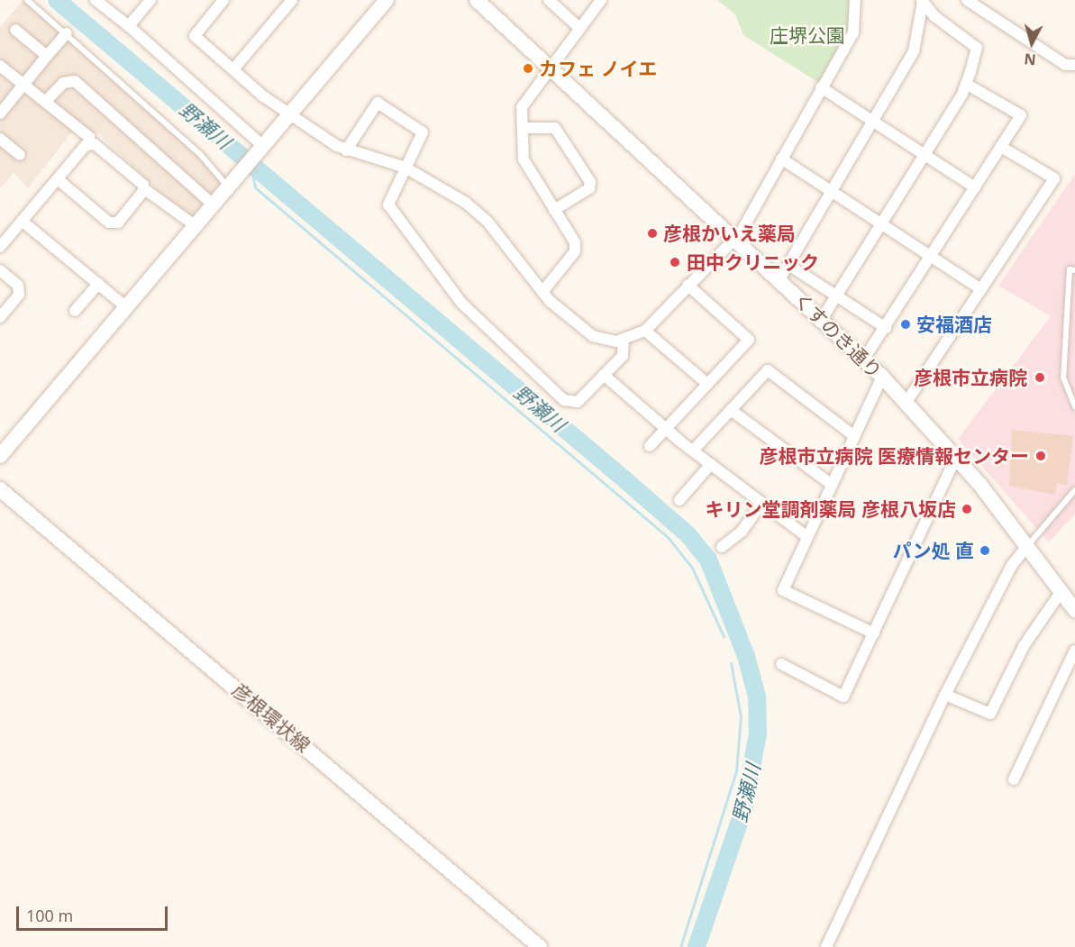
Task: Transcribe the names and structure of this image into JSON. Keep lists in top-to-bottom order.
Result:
{
  "streets": {
    "street": ["くすのき通り", "彦根環状線"]
  },
  "water": ["野瀬川"],
  "parks": ["庄堺公園"],
  "places": [
    "カフェ ノイエ",
    "彦根かいえ薬局",
    "田中クリニック",
    "安福酒店",
    "彦根市立病院",
    "彦根市立病院 医療情報センター",
    "キリン堂調剤薬局 彦根八坂店",
    "パン処 直"
  ],
  "scale_bar": "100 m",
  "north": "bottom"
}
